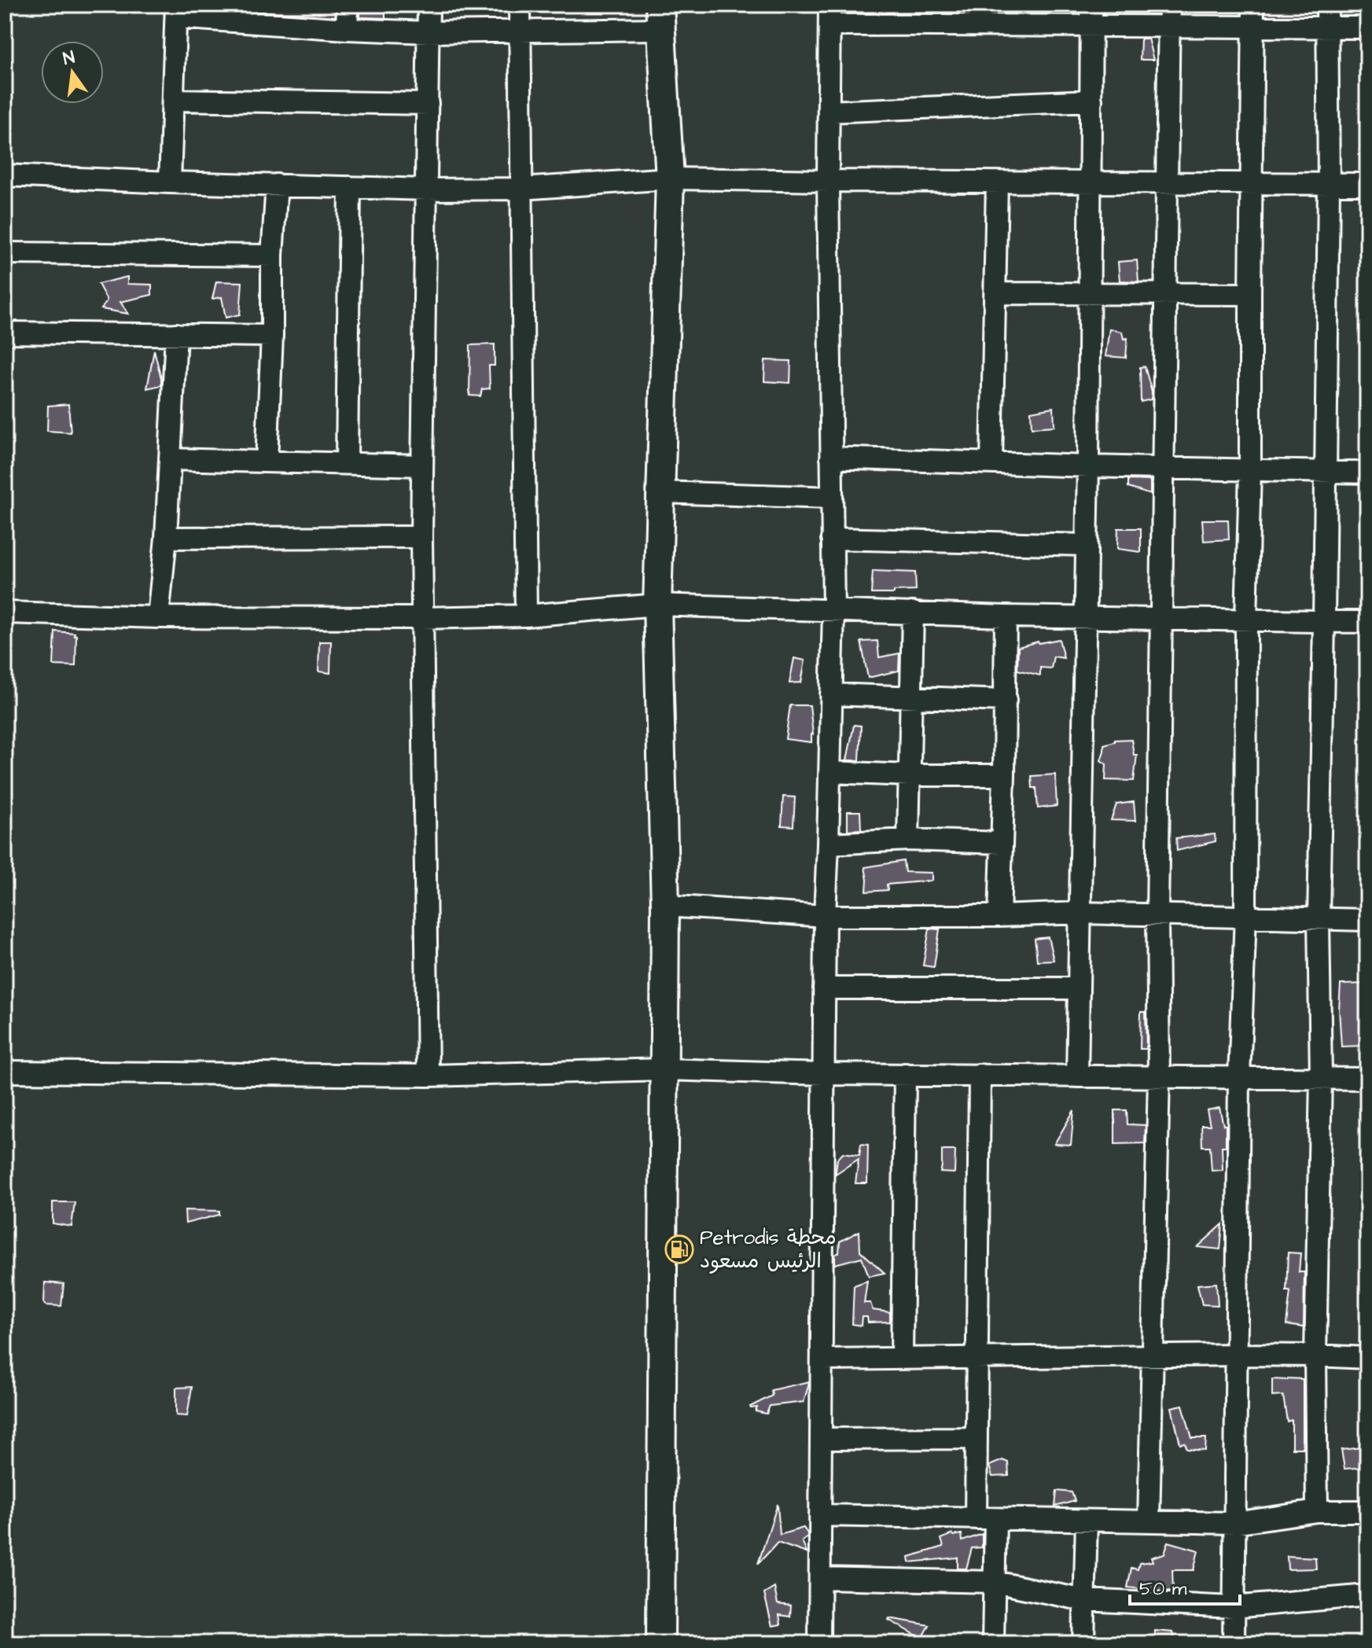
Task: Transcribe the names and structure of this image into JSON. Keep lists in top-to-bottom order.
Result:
{
  "places": {
    "fuel station": ["Petrodis محطة الرئيس مسعود"]
  },
  "scale_bar": "50 m",
  "north": "top"
}
